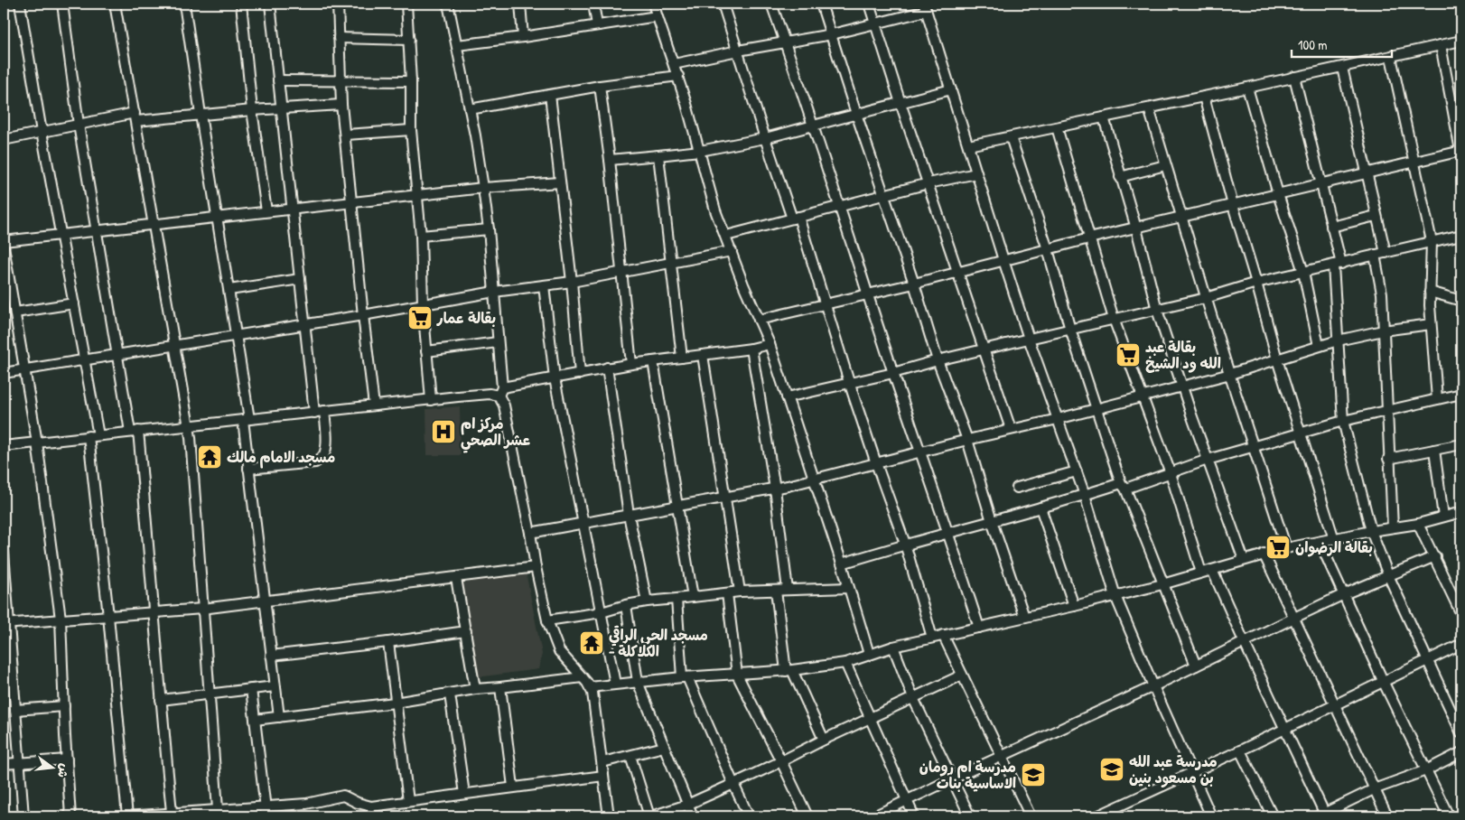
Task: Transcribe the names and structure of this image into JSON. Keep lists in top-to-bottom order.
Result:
{
  "places": {
    "supermarket": ["بقالة عمار", "بقالة عبد الله ود الشيخ", "بقالة الرضوان"],
    "hospital": ["مركز ام عشر الصحي"],
    "temple": ["مسجد الامام مالك", "مسجد الحي الراقي - الكلاكلة"],
    "school or university": ["مدرسة عبد الله بن مسعود بنين", "مدرسة ام رومان الاساسية بنات"]
  },
  "scale_bar": "100 m",
  "north": "right"
}
